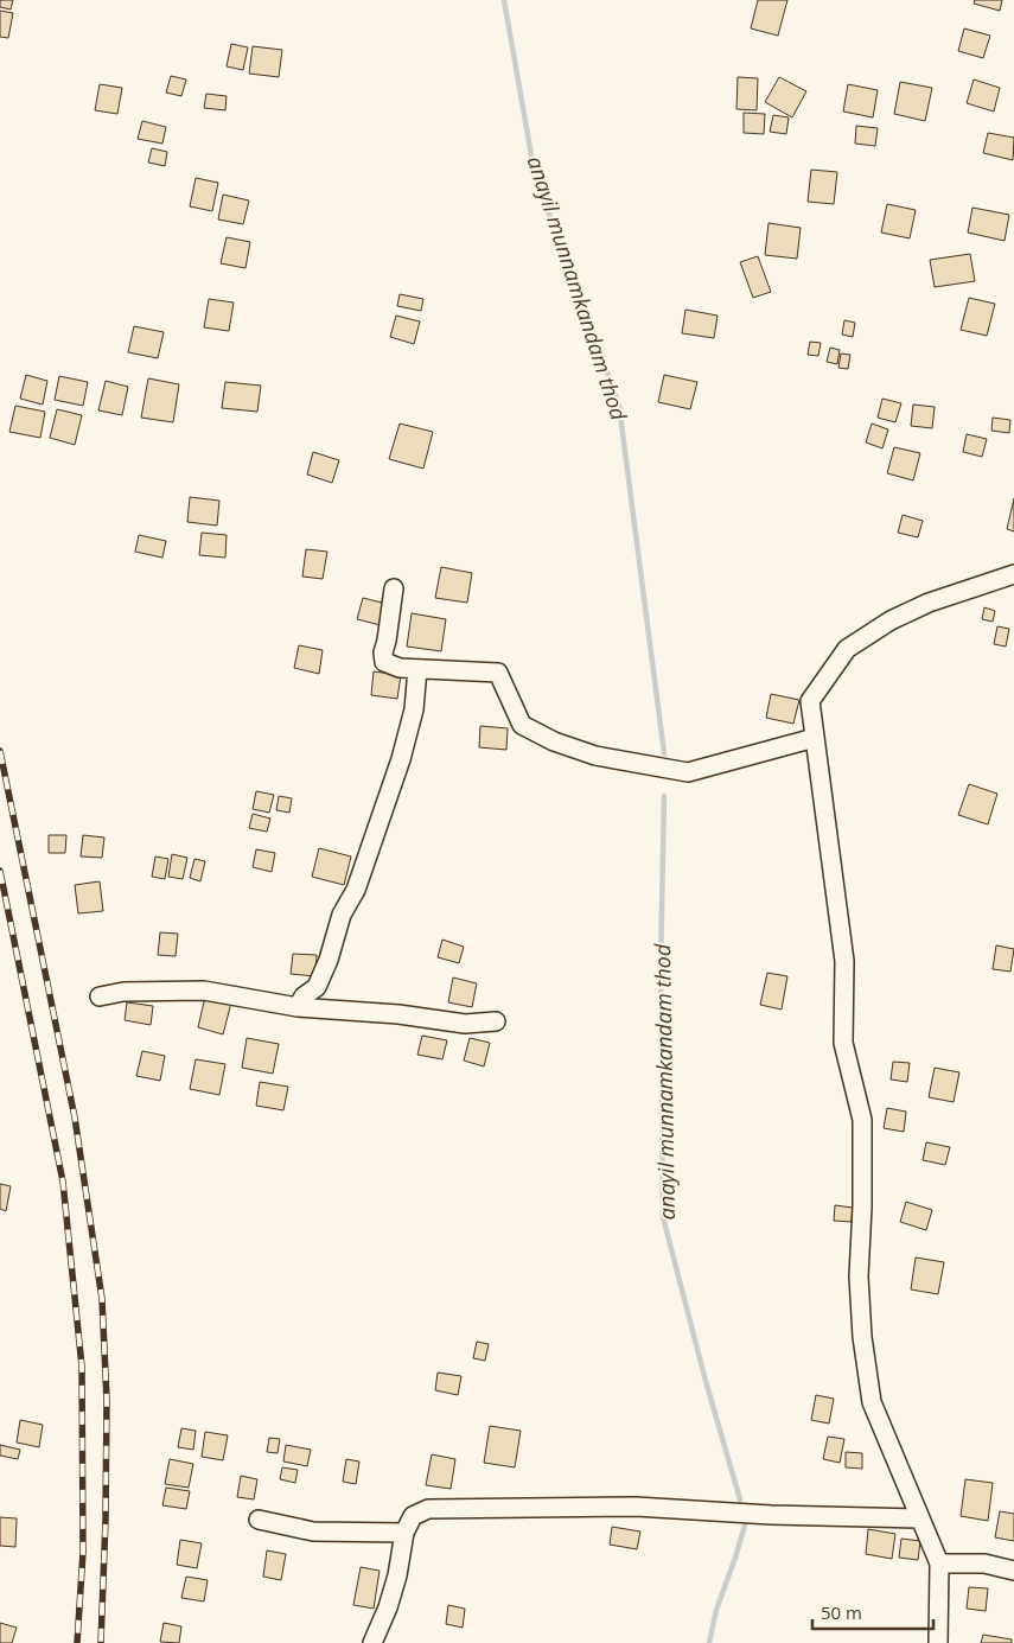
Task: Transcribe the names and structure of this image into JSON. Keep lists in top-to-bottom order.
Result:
{
  "water": ["anayil munnamkandam thod"],
  "scale_bar": "50 m"
}
